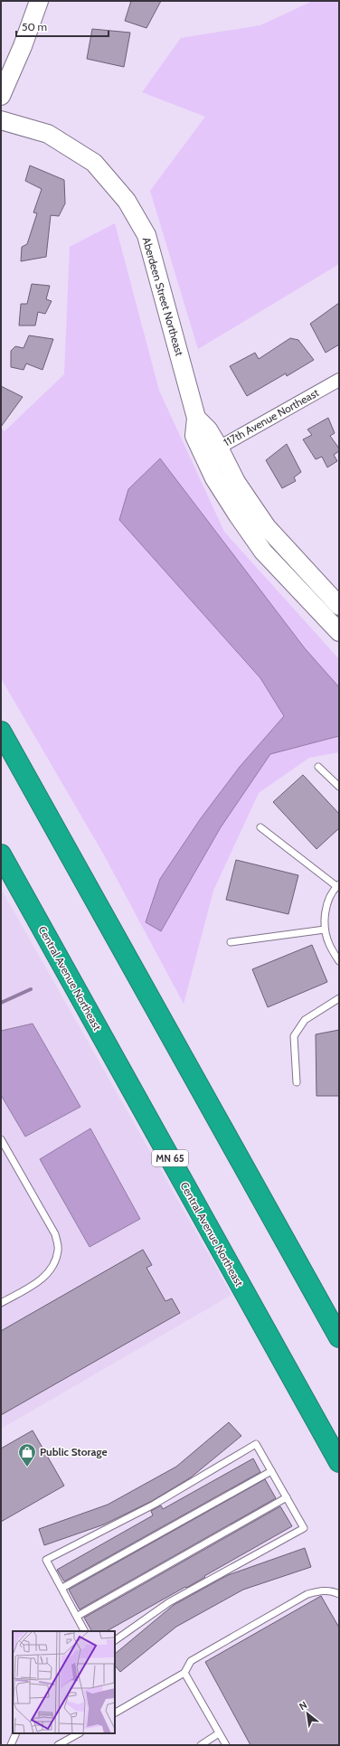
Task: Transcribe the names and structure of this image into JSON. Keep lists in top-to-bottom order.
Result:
{
  "streets": {
    "highway": ["Central Avenue Northeast", "MN 65"],
    "street": ["Aberdeen Street Northeast", "117th Avenue Northeast"]
  },
  "crossings": [
    ["Aberdeen Street Northeast", "117th Avenue Northeast"]
  ],
  "places": {
    "shop": ["Public Storage"]
  },
  "scale_bar": "50 m",
  "north": "top left"
}
